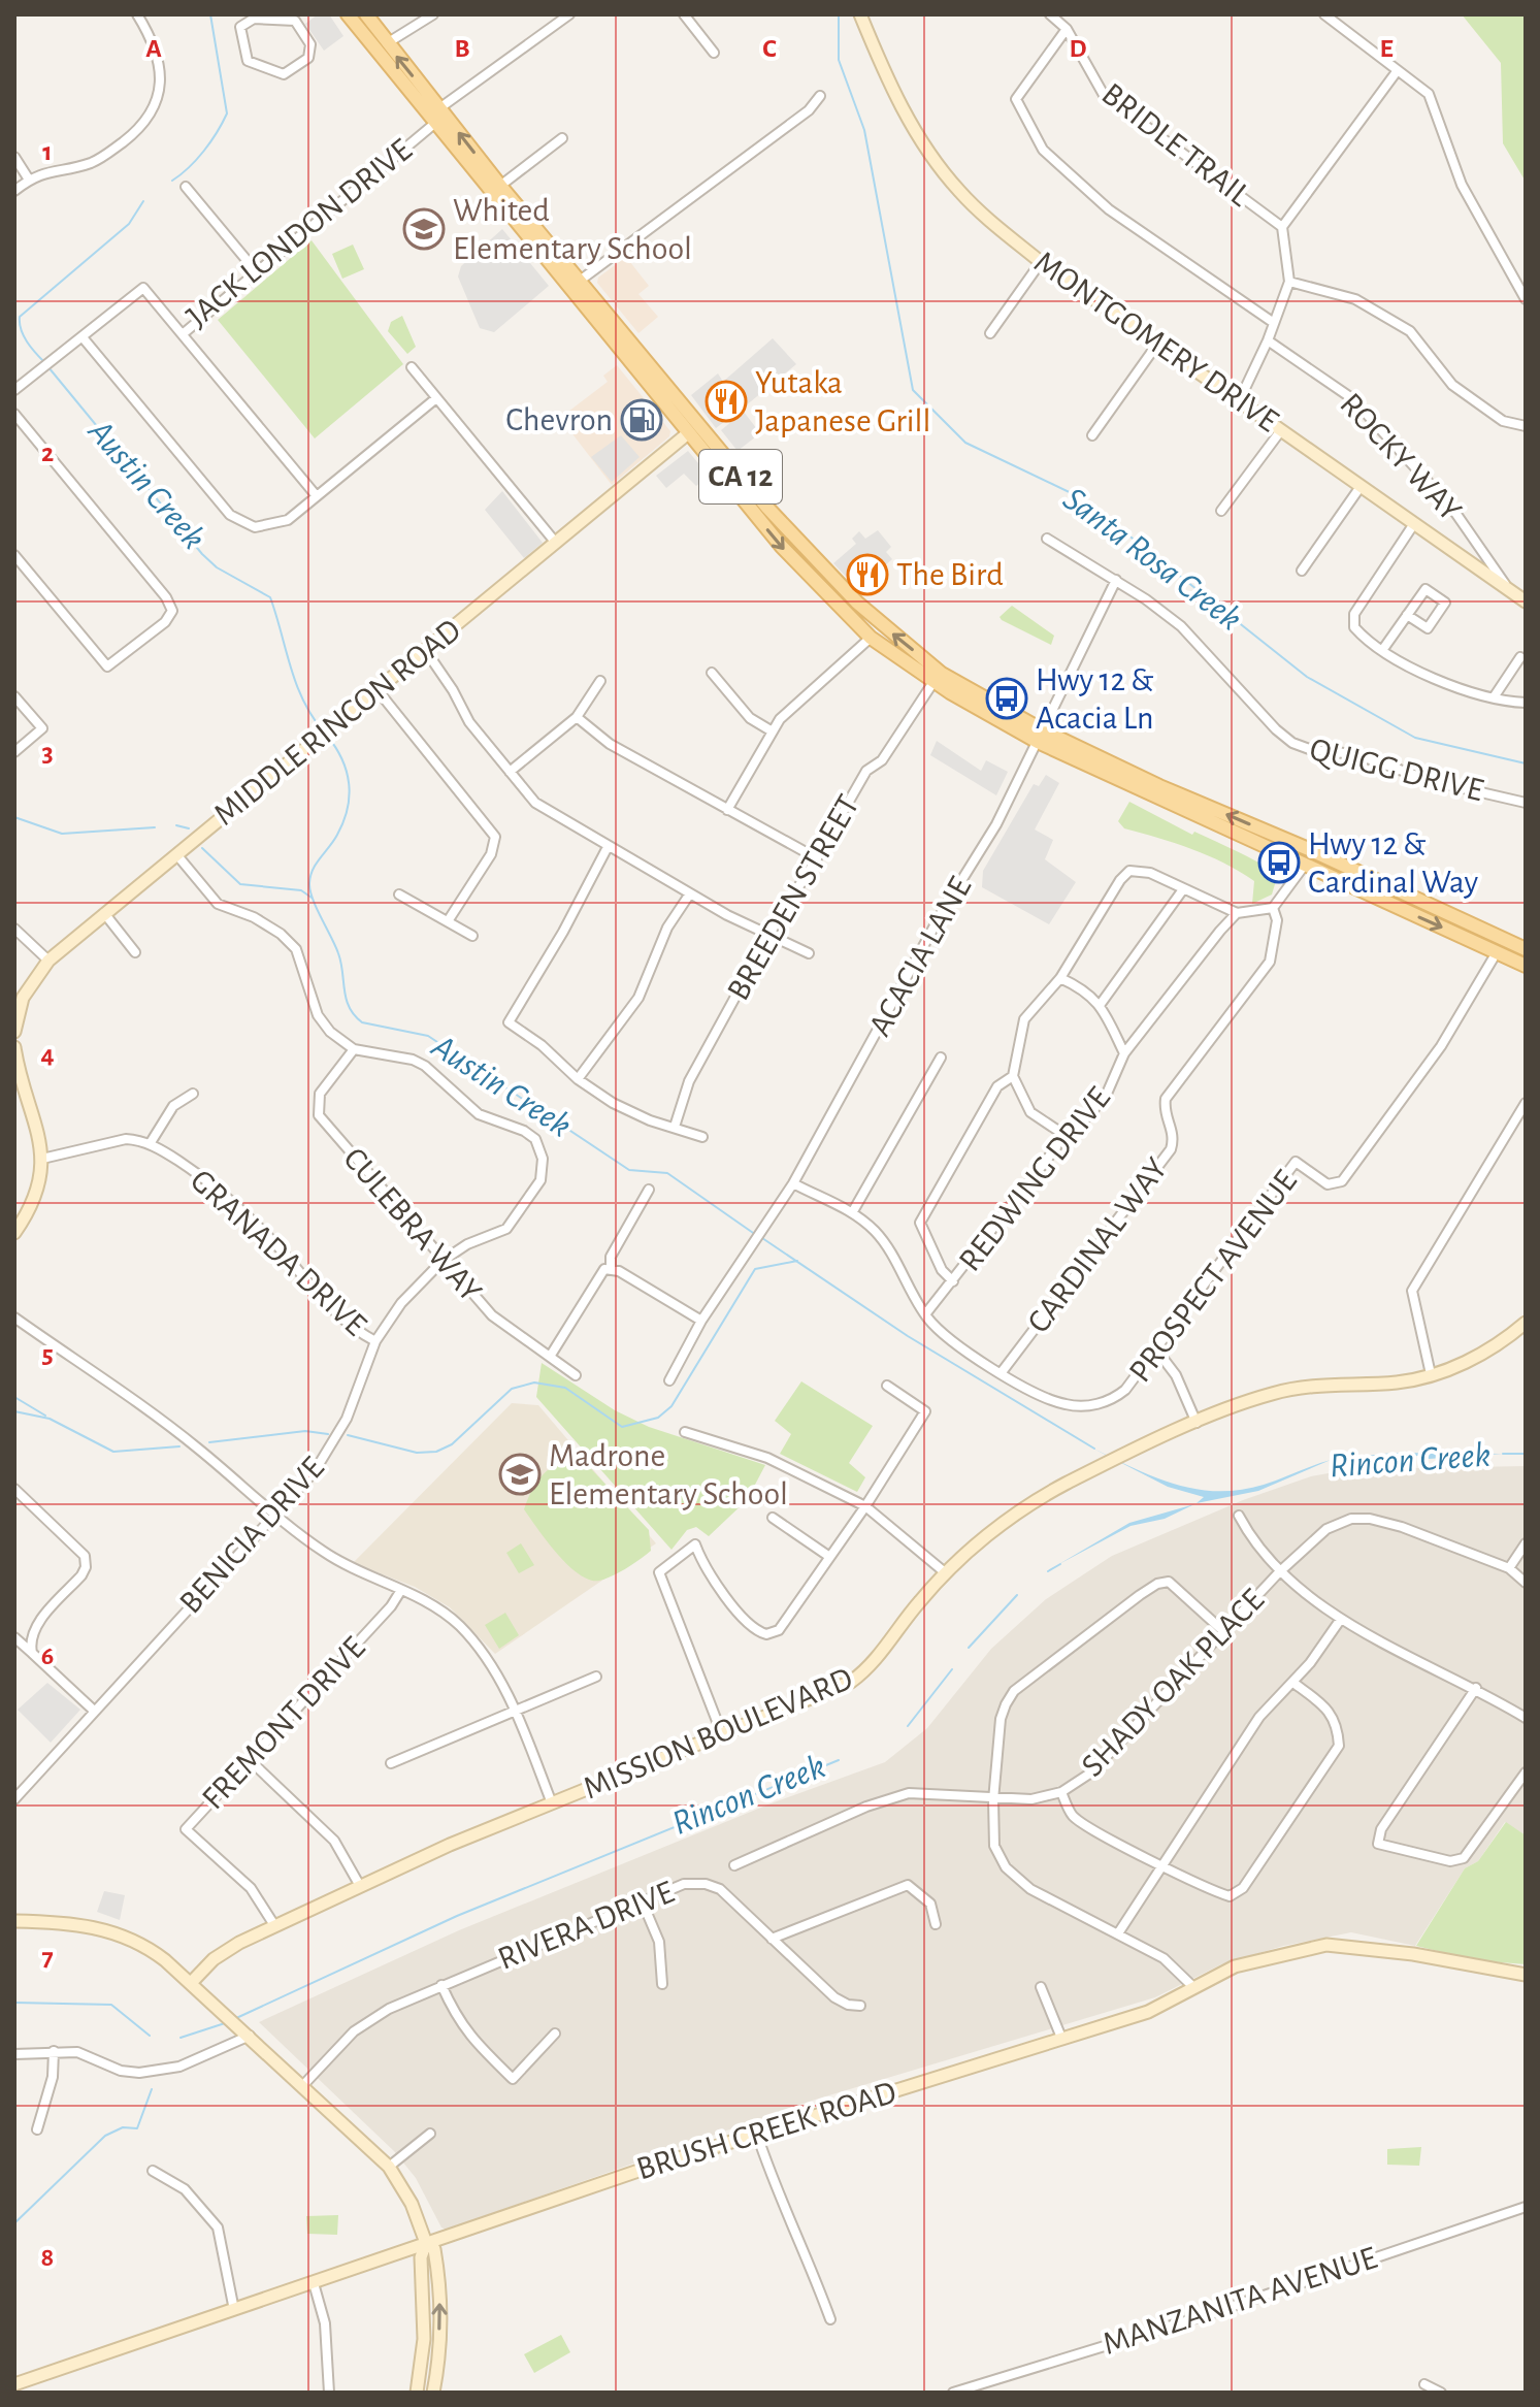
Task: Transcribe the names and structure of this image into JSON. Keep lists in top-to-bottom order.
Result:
{
  "streets": {
    "main road": ["CA 12"],
    "street": [
      "BRIDLE TRAIL",
      "JACK LONDON DRIVE",
      "MONTGOMERY DRIVE",
      "ROCKY WAY",
      "MIDDLE RINCON ROAD",
      "QUIGG DRIVE",
      "BREEDEN STREET",
      "ACACIA LANE",
      "REDWING DRIVE",
      "CULEBRA WAY",
      "CARDINAL WAY",
      "GRANADA DRIVE",
      "PROSPECT AVENUE",
      "BENICIA DRIVE",
      "SHADY OAK PLACE",
      "FREMONT DRIVE",
      "MISSION BOULEVARD",
      "RIVERA DRIVE",
      "BRUSH CREEK ROAD",
      "MANZANITA AVENUE"
    ]
  },
  "crossings": [
    ["JACK LONDON DRIVE", "CA 12"],
    ["MONTGOMERY DRIVE", "ROCKY WAY"],
    ["CA 12", "MIDDLE RINCON ROAD"],
    ["CA 12", "BREEDEN STREET"],
    ["CA 12", "ACACIA LANE"],
    ["CA 12", "PROSPECT AVENUE"],
    ["QUIGG DRIVE", "ACACIA LANE"],
    ["ACACIA LANE", "PROSPECT AVENUE"],
    ["REDWING DRIVE", "PROSPECT AVENUE"],
    ["CULEBRA WAY", "BENICIA DRIVE"],
    ["CARDINAL WAY", "PROSPECT AVENUE"],
    ["GRANADA DRIVE", "BENICIA DRIVE"],
    ["FREMONT DRIVE", "MISSION BOULEVARD"]
  ],
  "water": ["Austin Creek", "Santa Rosa Creek", "Rincon Creek"],
  "places": {
    "school or university": ["Whited Elementary School", "Madrone Elementary School"],
    "restaurant": ["Yutaka Japanese Grill", "The Bird"],
    "fuel station": ["Chevron"],
    "bus stop": ["Hwy 12 & Acacia Ln", "Hwy 12 & Cardinal Way"]
  },
  "grid": {
    "columns": [
      "A",
      "B",
      "C",
      "D",
      "E"
    ],
    "rows": [
      "1",
      "2",
      "3",
      "4",
      "5",
      "6",
      "7",
      "8"
    ]
  }
}
